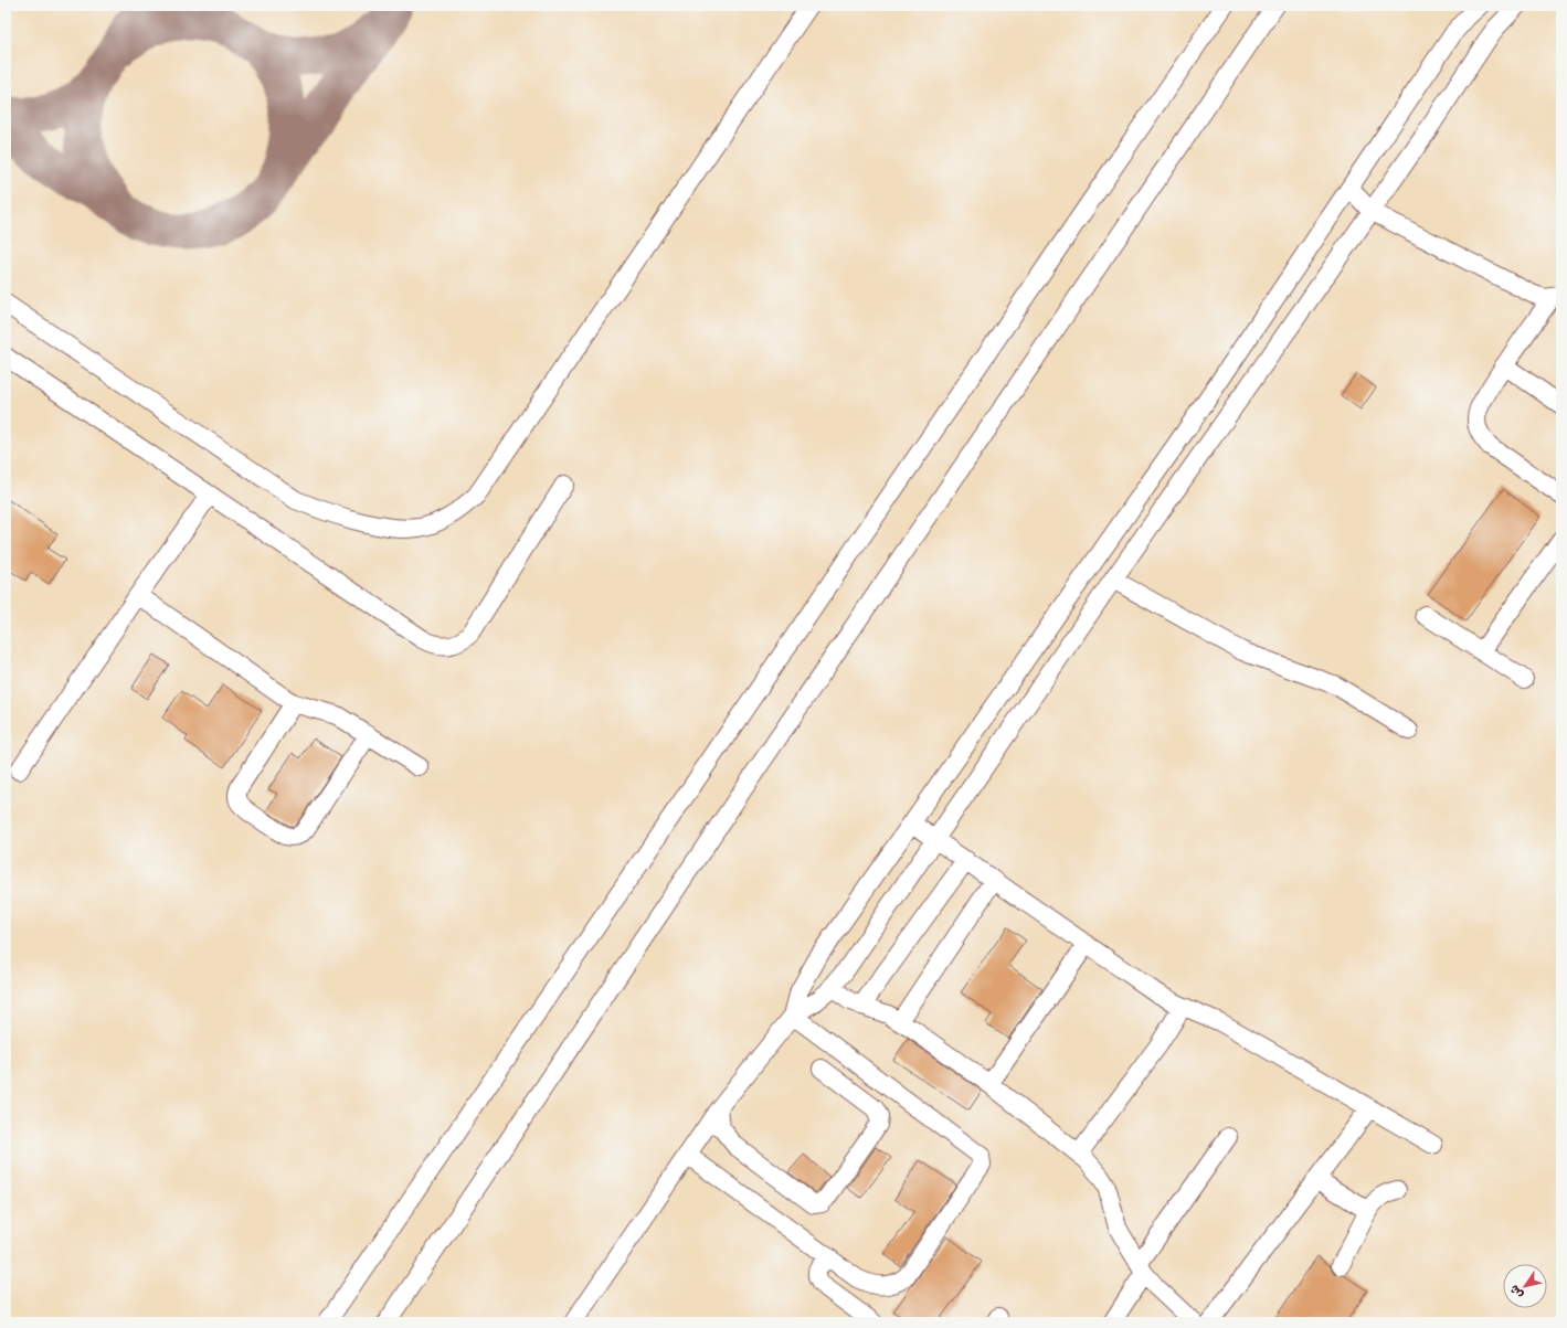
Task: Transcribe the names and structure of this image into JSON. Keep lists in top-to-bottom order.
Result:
{
  "north": "bottom left"
}
